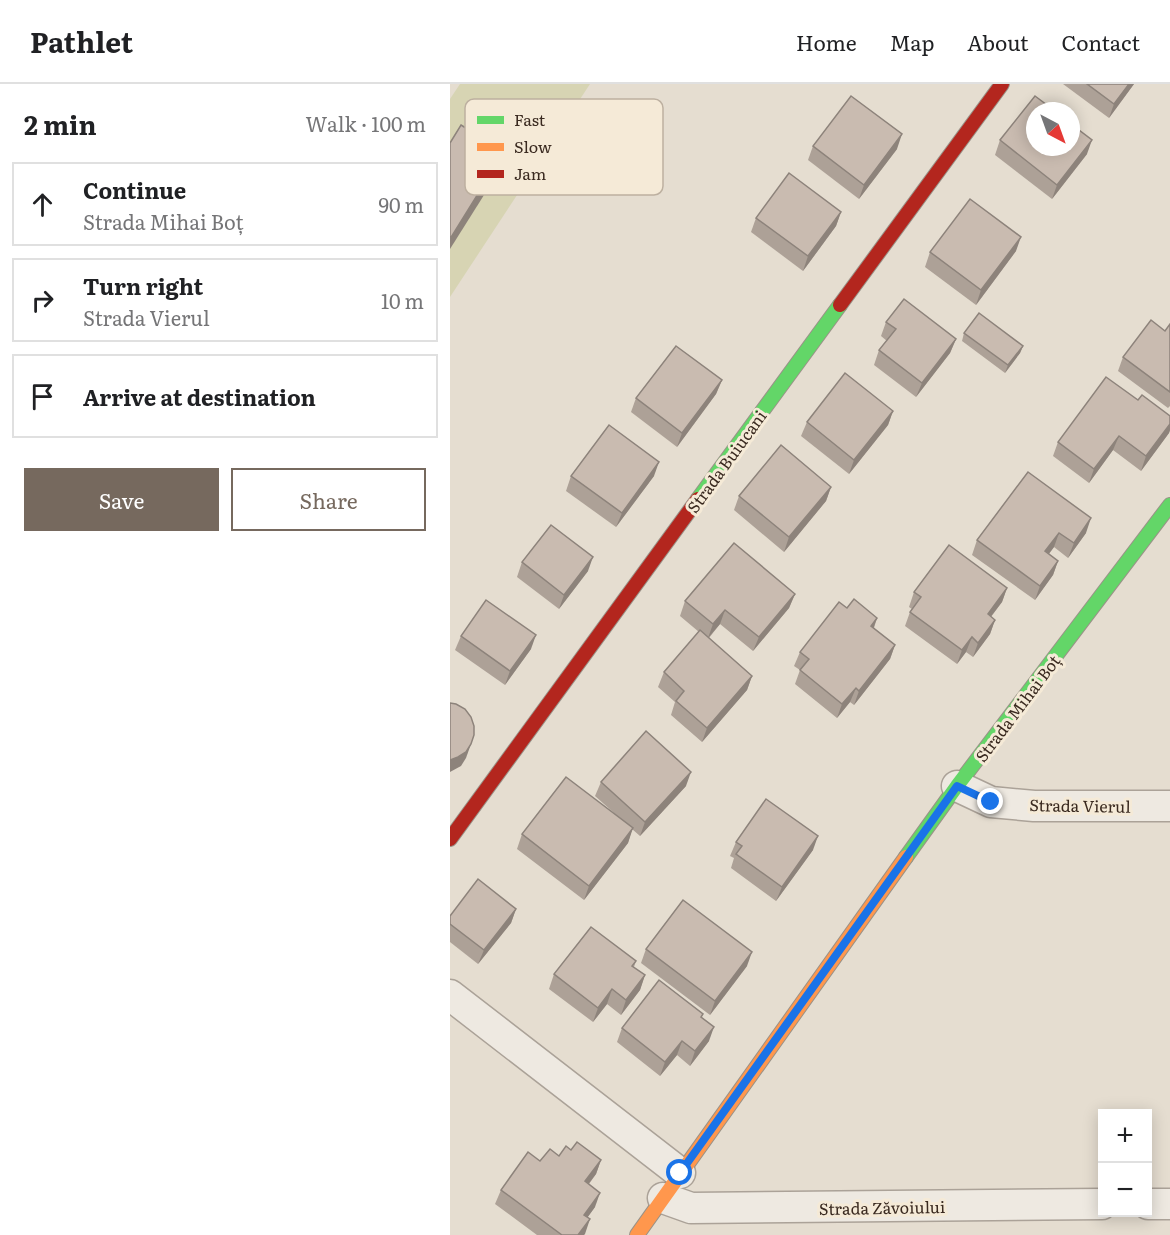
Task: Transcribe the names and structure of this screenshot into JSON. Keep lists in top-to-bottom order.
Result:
{
  "streets": {
    "street": [
      "Strada Buiucani",
      "Strada Mihai Boț",
      "Strada Vierul",
      "Strada Zăvoiului"
    ]
  },
  "crossings": [
    ["Strada Mihai Boț", "Strada Vierul"],
    ["Strada Mihai Boț", "Strada Zăvoiului"]
  ],
  "legend": ["Fast", "Slow", "Jam"],
  "north": "bottom right",
  "page": {
    "header": "Pathlet",
    "nav": [
      "Home",
      "Map",
      "About",
      "Contact"
    ],
    "heading": ["2 min", "Walk · 100 m"],
    "list": [
      ["Continue", "Strada Mihai Boț", "90 m"],
      ["Turn right", "Strada Vierul", "10 m"],
      "Arrive at destination"
    ],
    "buttons": ["Save", "Share"],
    "map_buttons": ["+", "−"]
  }
}
